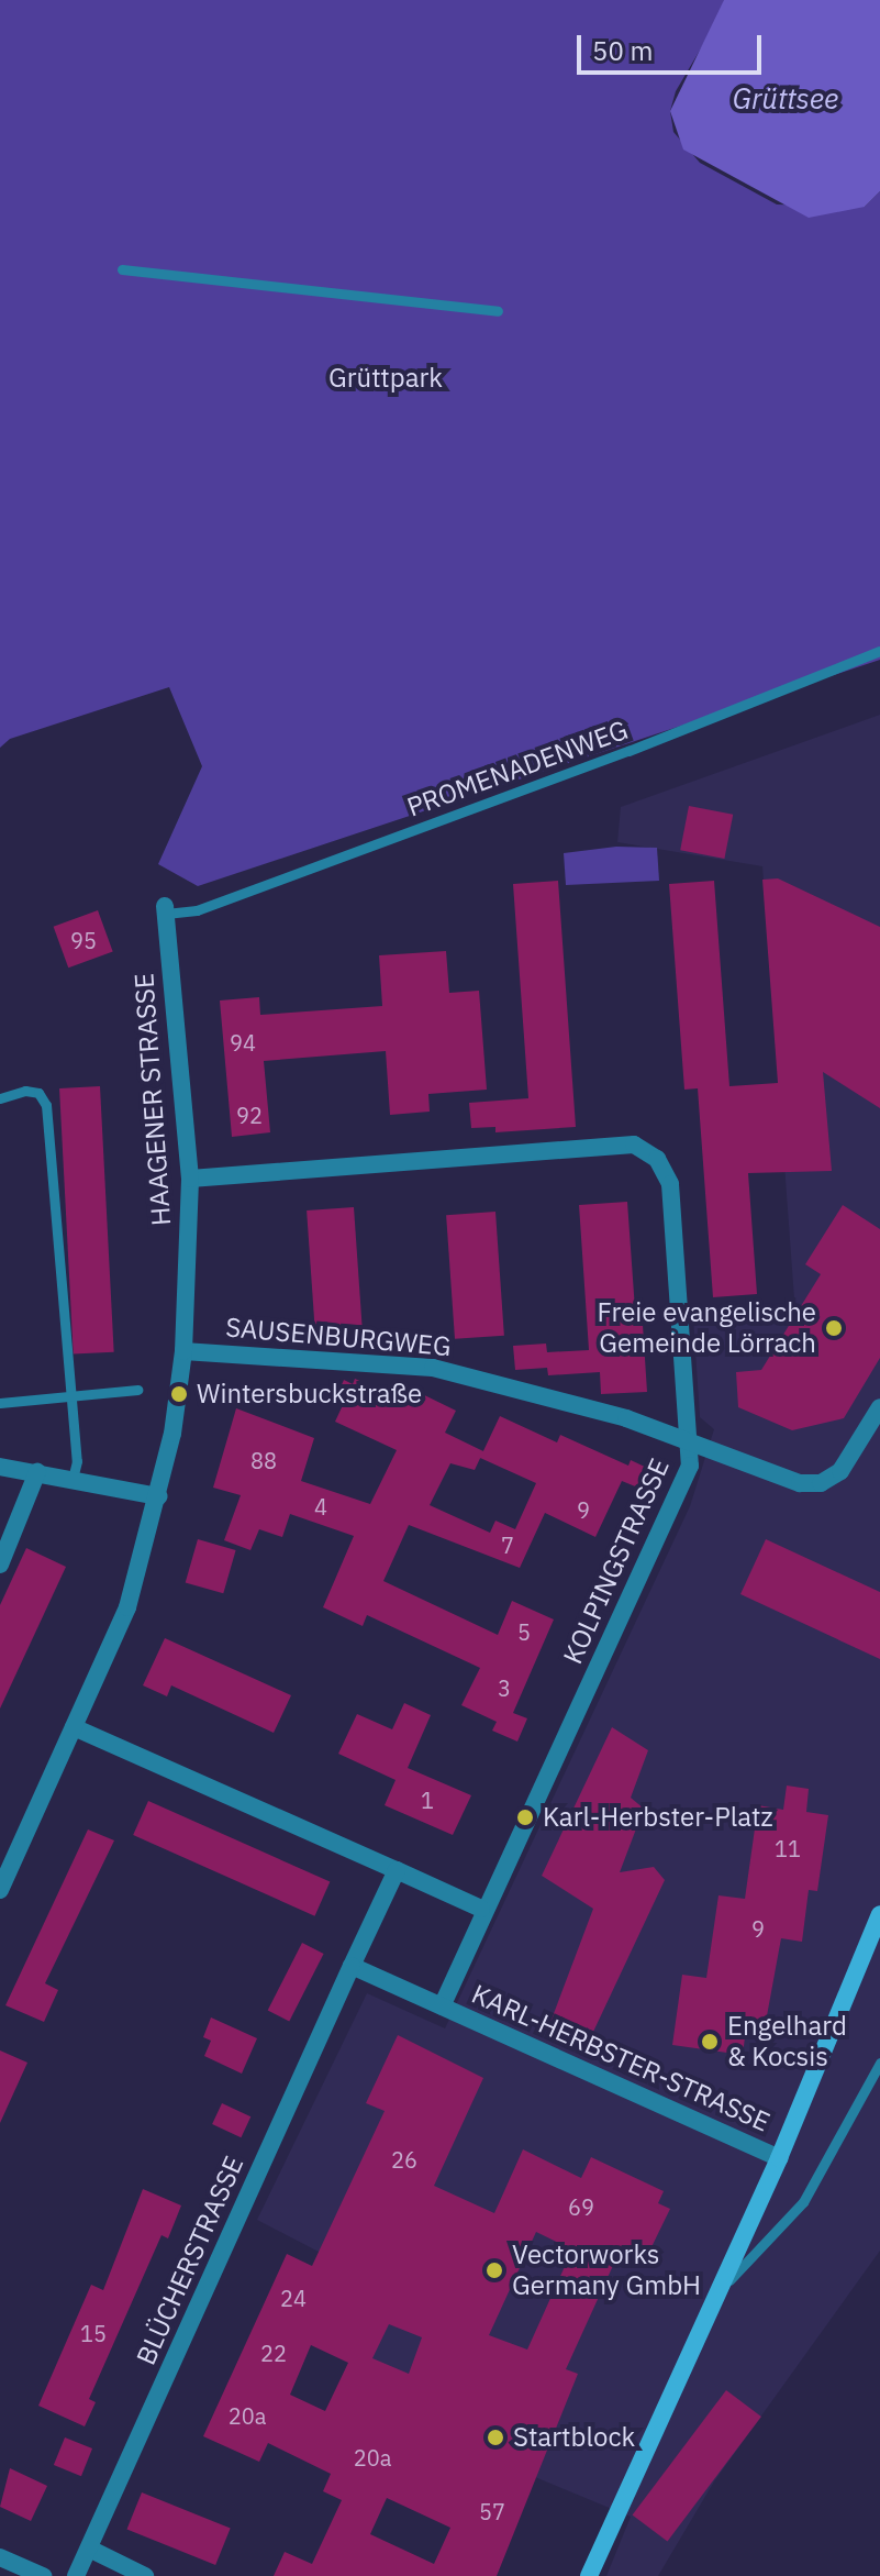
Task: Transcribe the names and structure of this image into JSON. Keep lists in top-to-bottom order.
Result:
{
  "streets": {
    "street": [
      "HAAGENER STRASSE",
      "SAUSENBURGWEG",
      "KOLPINGSTRASSE",
      "KARL-HERBSTER-STRASSE",
      "BLÜCHERSTRASSE"
    ],
    "lane": ["PROMENADENWEG"]
  },
  "crossings": [
    ["PROMENADENWEG", "HAAGENER STRASSE"],
    ["HAAGENER STRASSE", "SAUSENBURGWEG"],
    ["HAAGENER STRASSE", "KOLPINGSTRASSE"],
    ["SAUSENBURGWEG", "KOLPINGSTRASSE"]
  ],
  "water": ["Grüttsee"],
  "parks": ["Grüttpark"],
  "places": [
    "Freie evangelische Gemeinde Lörrach",
    "Wintersbuckstraße",
    "Karl-Herbster-Platz",
    "Engelhard & Kocsis",
    "Vectorworks Germany GmbH",
    "Startblock"
  ],
  "house_numbers": [
    "95",
    "94",
    "92",
    "88",
    "4",
    "9",
    "7",
    "5",
    "3",
    "1",
    "11",
    "9",
    "26",
    "69",
    "24",
    "15",
    "22",
    "20a",
    "20a",
    "57"
  ],
  "scale_bar": "50 m"
}
